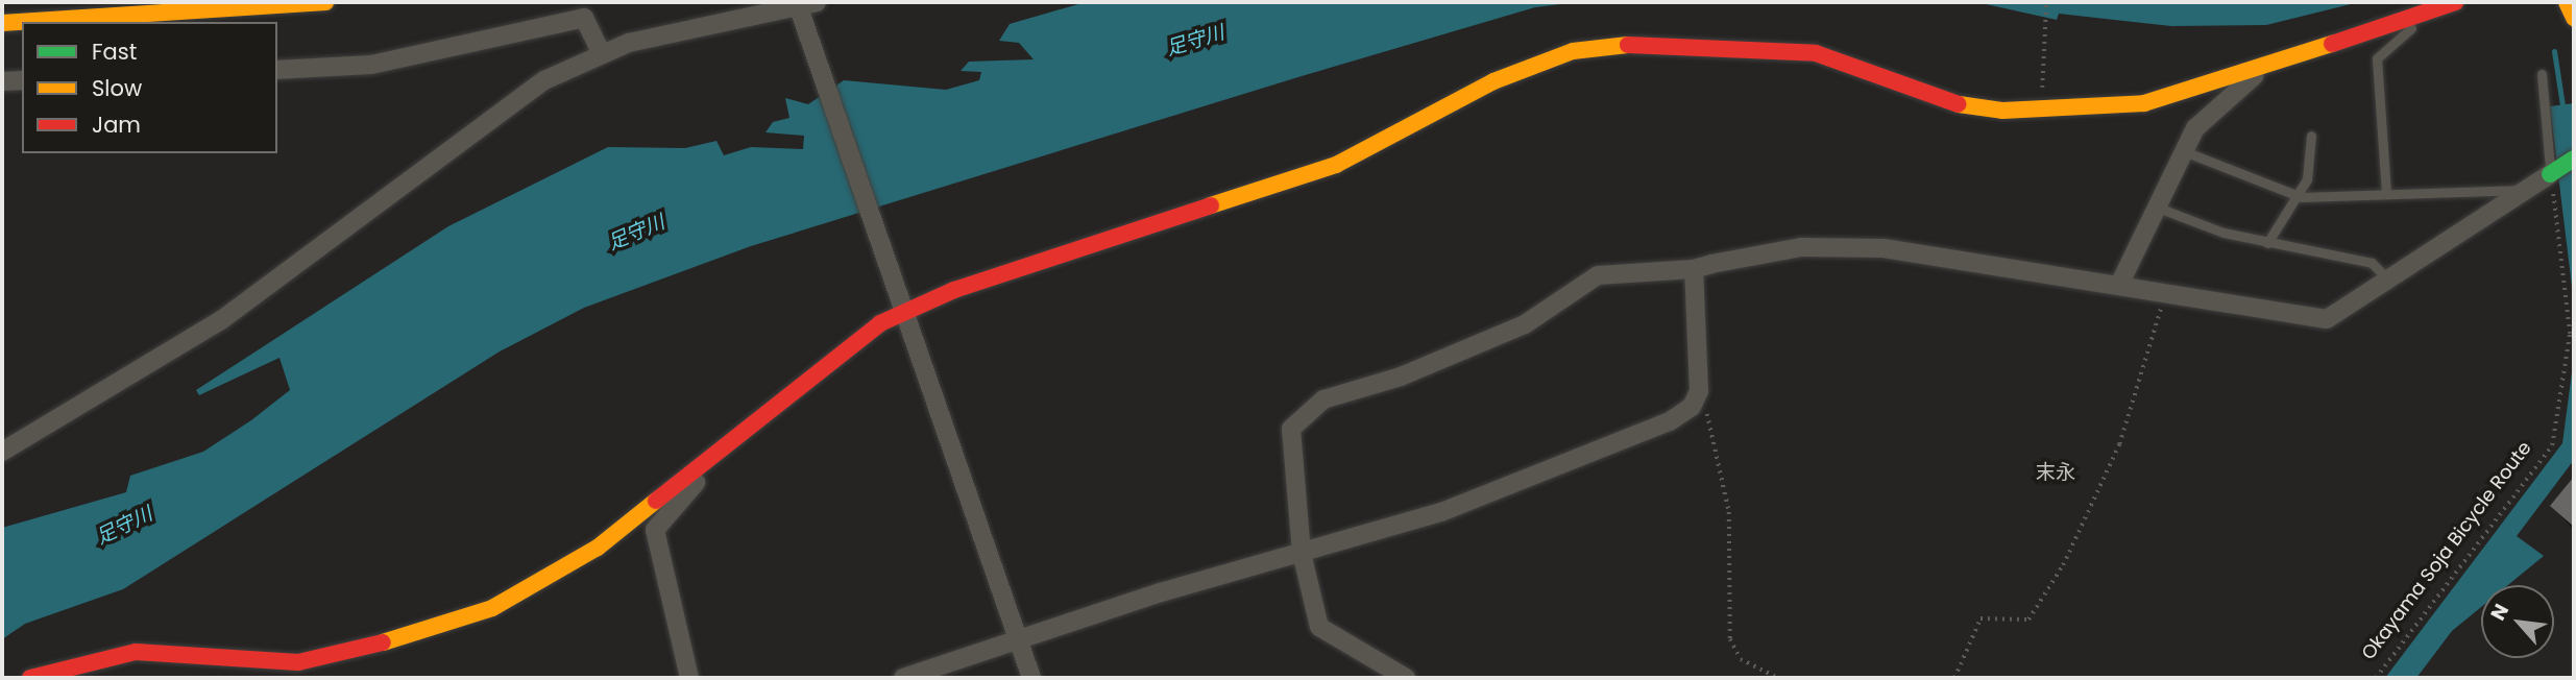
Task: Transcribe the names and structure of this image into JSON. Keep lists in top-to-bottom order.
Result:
{
  "streets": {
    "path": ["Okayama Soja Bicycle Route"]
  },
  "districts": ["末永"],
  "water": ["足守川"],
  "legend": ["Fast", "Slow", "Jam"],
  "north": "top left"
}
